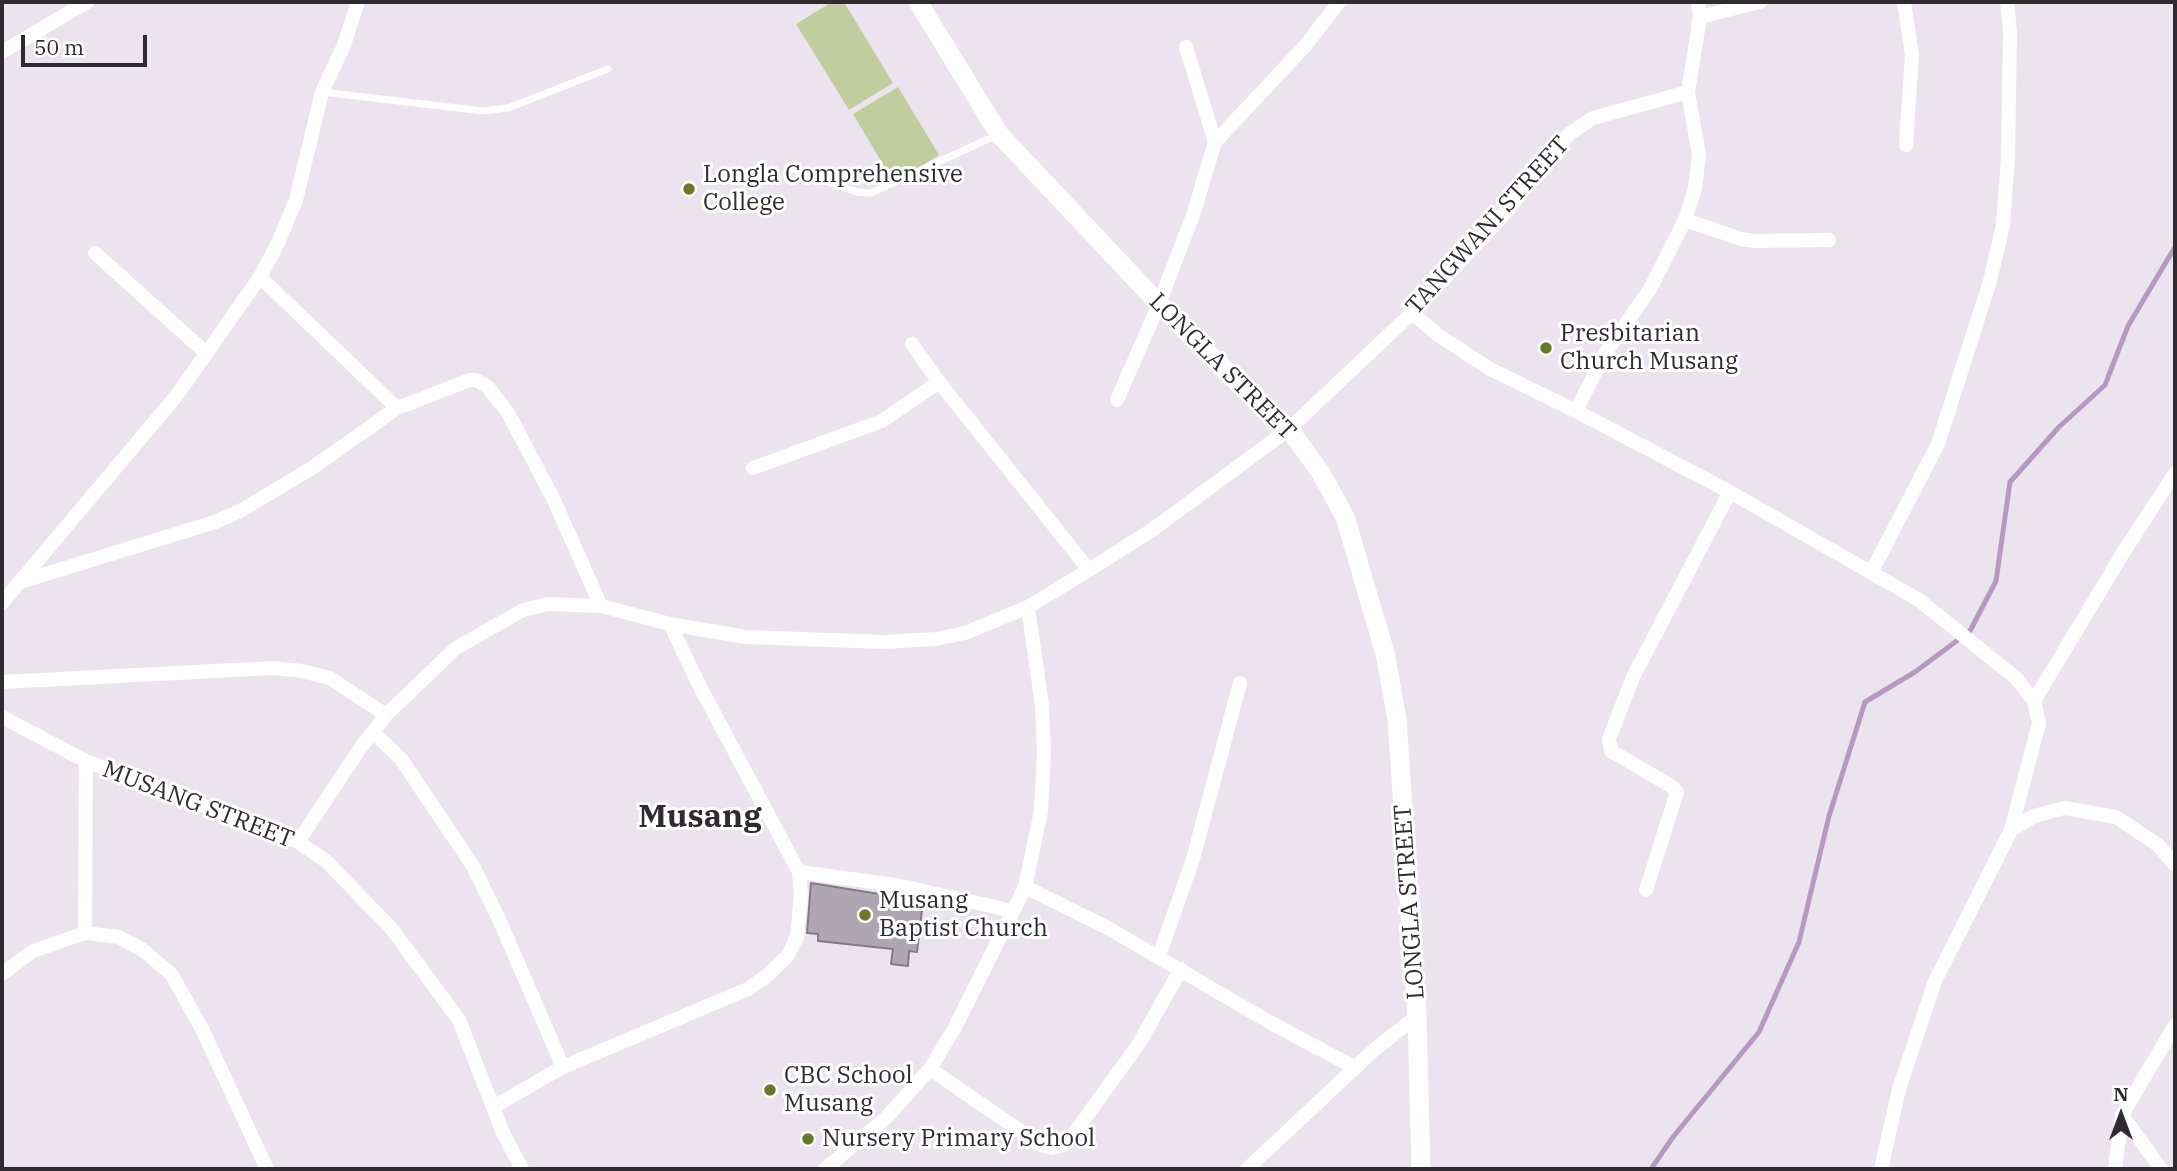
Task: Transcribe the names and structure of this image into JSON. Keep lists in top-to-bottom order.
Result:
{
  "streets": {
    "main road": ["LONGLA STREET"],
    "street": ["TANGWANI STREET", "MUSANG STREET"]
  },
  "crossings": [
    ["TANGWANI STREET", "LONGLA STREET"],
    ["TANGWANI STREET", "MUSANG STREET"]
  ],
  "districts": ["Musang"],
  "places": [
    "Longla Comprehensive College",
    "Presbitarian Church Musang",
    "Musang Baptist Church",
    "CBC School Musang",
    "Nursery Primary School"
  ],
  "scale_bar": "50 m",
  "north": "top"
}
